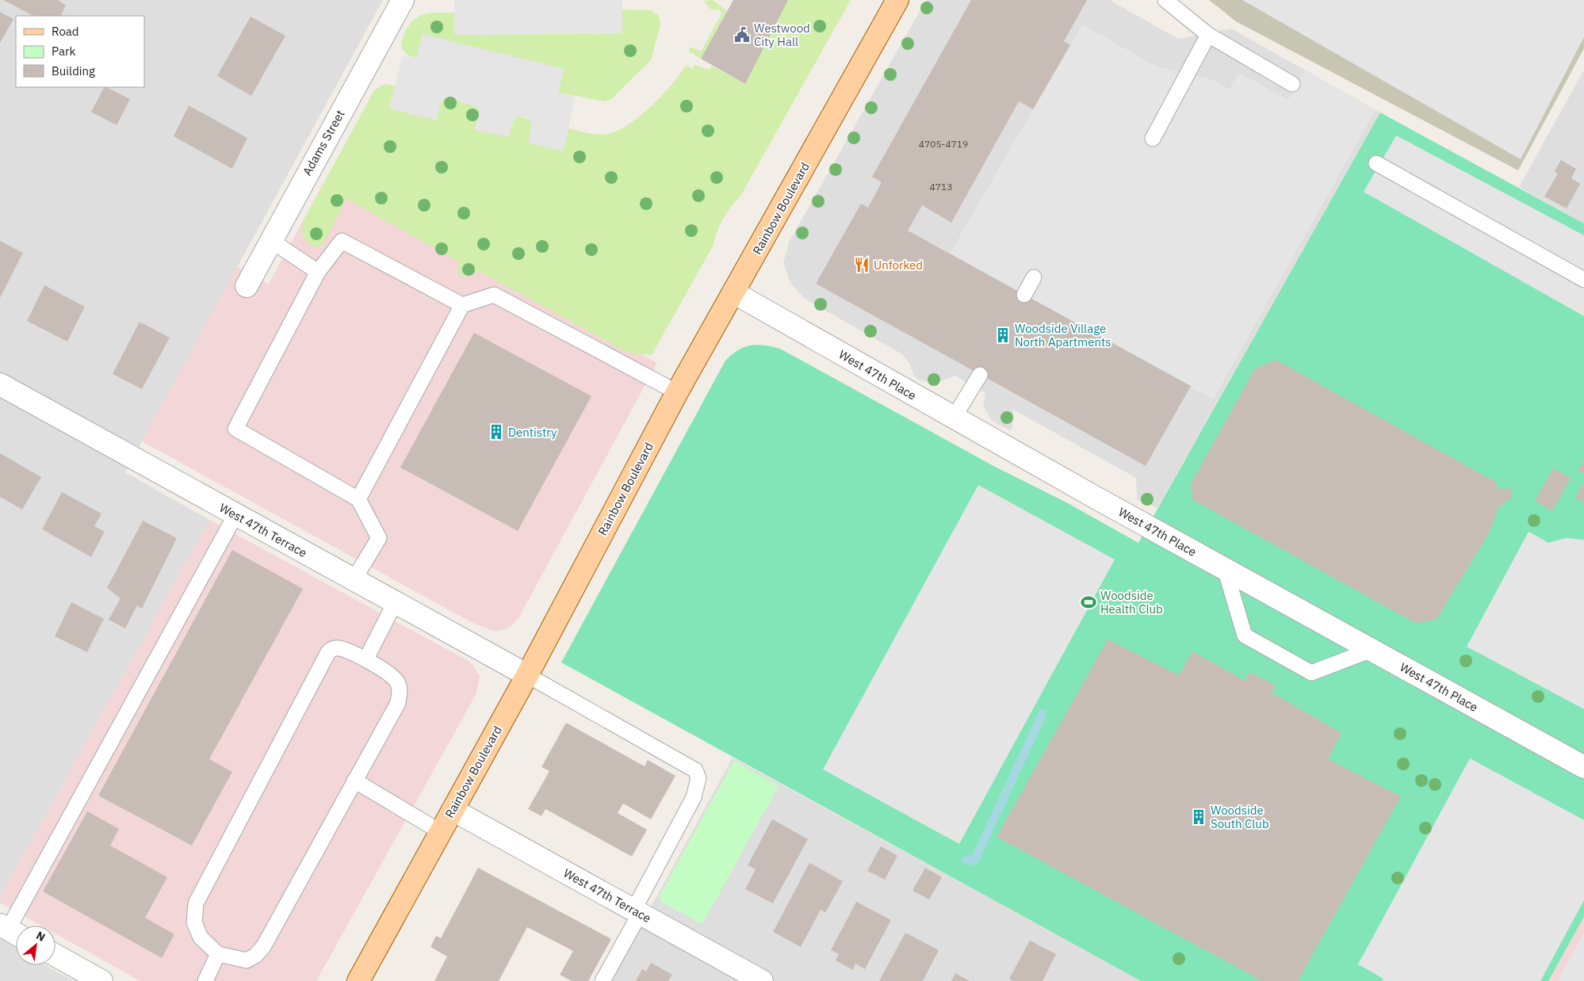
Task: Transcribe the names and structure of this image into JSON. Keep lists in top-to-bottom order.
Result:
{
  "streets": {
    "main road": ["Rainbow Boulevard"],
    "street": ["Adams Street", "West 47th Place", "West 47th Terrace"]
  },
  "crossings": [
    ["Rainbow Boulevard", "West 47th Place"],
    ["Rainbow Boulevard", "West 47th Terrace"]
  ],
  "places": {
    "public building": ["Westwood City Hall"],
    "restaurant": ["Unforked"],
    "building": ["Woodside Village North Apartments", "Dentistry", "Woodside South Club"],
    "sports": ["Woodside Health Club"]
  },
  "house_numbers": ["4705-4719", "4713"],
  "legend": ["Road", "Park", "Building"],
  "north": "top right"
}
